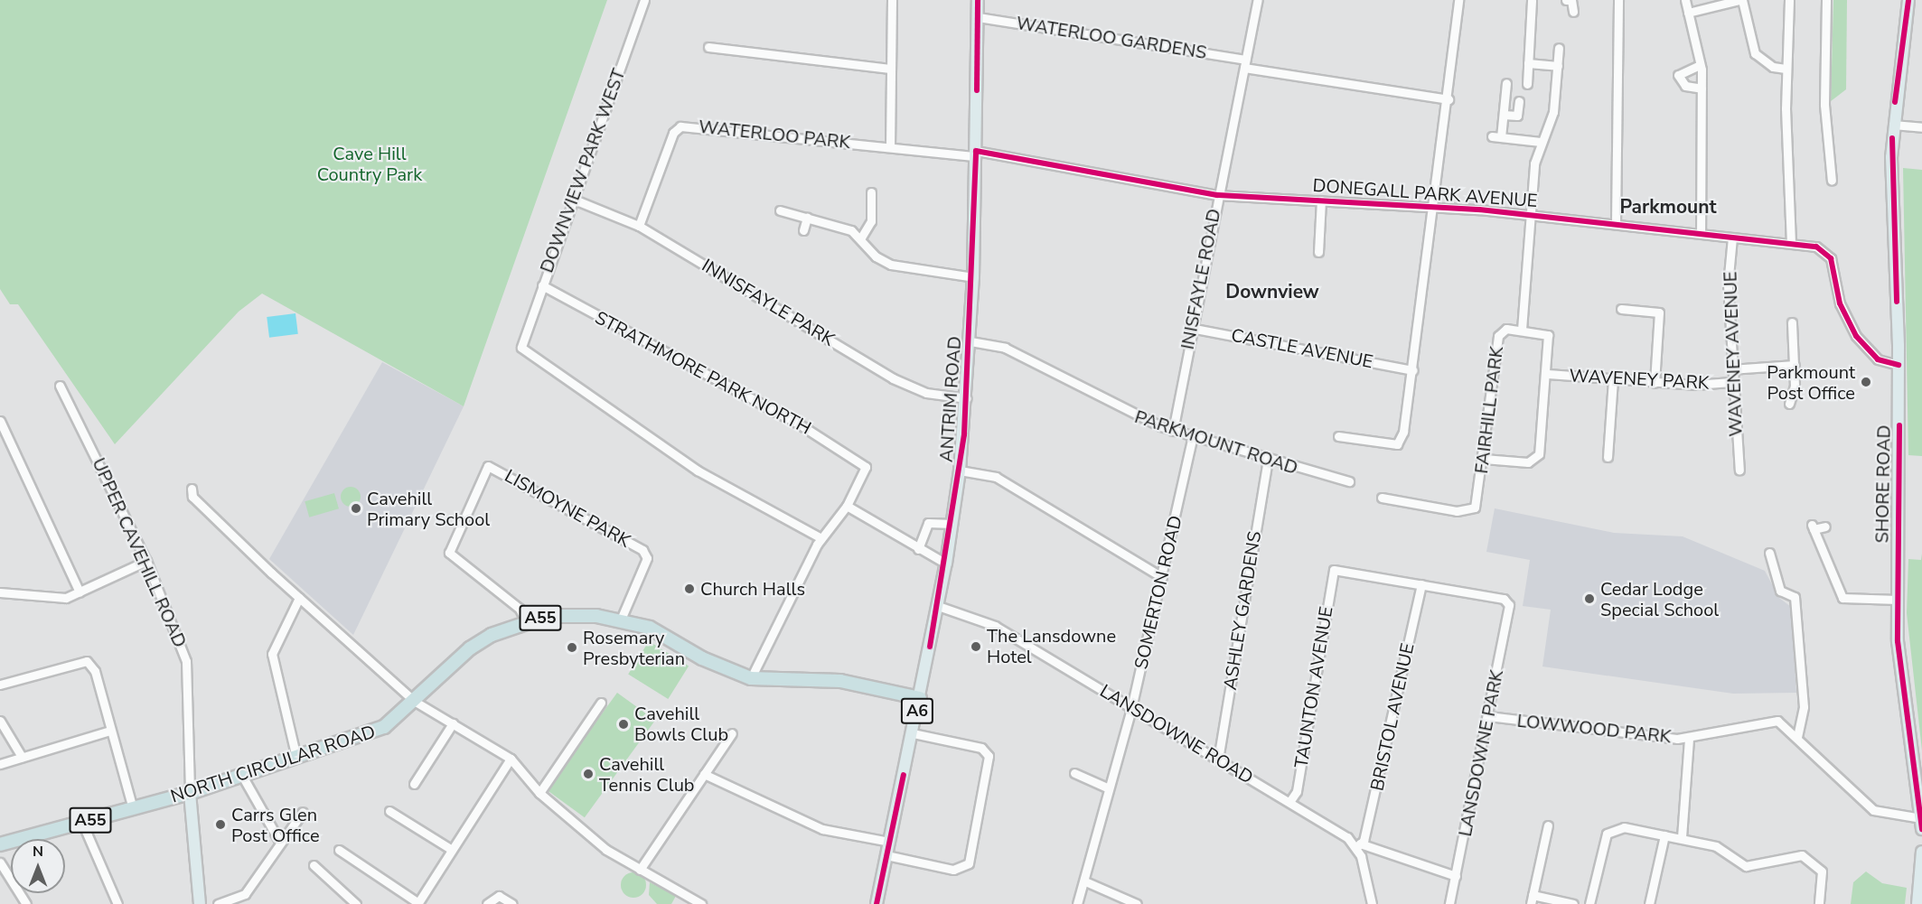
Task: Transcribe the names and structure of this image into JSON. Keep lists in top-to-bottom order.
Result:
{
  "streets": {
    "highway": ["A55", "NORTH CIRCULAR ROAD"],
    "main road": ["ANTRIM ROAD", "SHORE ROAD", "A6"],
    "street": [
      "WATERLOO GARDENS",
      "WATERLOO PARK",
      "DOWNVIEW PARK WEST",
      "DONEGALL PARK AVENUE",
      "INISFAYLE ROAD",
      "INNISFAYLE PARK",
      "CASTLE AVENUE",
      "WAVENEY AVENUE",
      "STRATHMORE PARK NORTH",
      "WAVENEY PARK",
      "FAIRHILL PARK",
      "PARKMOUNT ROAD",
      "LISMOYNE PARK",
      "UPPER CAVEHILL ROAD",
      "SOMERTON ROAD",
      "ASHLEY GARDENS",
      "TAUNTON AVENUE",
      "BRISTOL AVENUE",
      "LOWWOOD PARK",
      "LANSDOWNE ROAD",
      "LANSDOWNE PARK"
    ]
  },
  "crossings": [
    ["WATERLOO GARDENS", "INISFAYLE ROAD"],
    ["WATERLOO GARDENS", "ANTRIM ROAD"],
    ["WATERLOO PARK", "DONEGALL PARK AVENUE"],
    ["WATERLOO PARK", "INNISFAYLE PARK"],
    ["WATERLOO PARK", "ANTRIM ROAD"],
    ["DOWNVIEW PARK WEST", "INNISFAYLE PARK"],
    ["DOWNVIEW PARK WEST", "STRATHMORE PARK NORTH"],
    ["DONEGALL PARK AVENUE", "INISFAYLE ROAD"],
    ["DONEGALL PARK AVENUE", "WAVENEY AVENUE"],
    ["DONEGALL PARK AVENUE", "ANTRIM ROAD"],
    ["DONEGALL PARK AVENUE", "FAIRHILL PARK"],
    ["DONEGALL PARK AVENUE", "SHORE ROAD"],
    ["INISFAYLE ROAD", "CASTLE AVENUE"],
    ["INISFAYLE ROAD", "PARKMOUNT ROAD"],
    ["INNISFAYLE PARK", "ANTRIM ROAD"],
    ["WAVENEY AVENUE", "WAVENEY PARK"],
    ["ANTRIM ROAD", "PARKMOUNT ROAD"],
    ["ANTRIM ROAD", "LANSDOWNE ROAD"],
    ["ANTRIM ROAD", "NORTH CIRCULAR ROAD"],
    ["PARKMOUNT ROAD", "SOMERTON ROAD"],
    ["PARKMOUNT ROAD", "ASHLEY GARDENS"],
    ["SHORE ROAD", "LOWWOOD PARK"],
    ["LISMOYNE PARK", "NORTH CIRCULAR ROAD"],
    ["UPPER CAVEHILL ROAD", "NORTH CIRCULAR ROAD"],
    ["SOMERTON ROAD", "LANSDOWNE ROAD"],
    ["ASHLEY GARDENS", "LANSDOWNE ROAD"],
    ["TAUNTON AVENUE", "BRISTOL AVENUE"],
    ["TAUNTON AVENUE", "LANSDOWNE ROAD"],
    ["TAUNTON AVENUE", "LANSDOWNE PARK"],
    ["BRISTOL AVENUE", "LANSDOWNE ROAD"],
    ["BRISTOL AVENUE", "LANSDOWNE PARK"],
    ["LOWWOOD PARK", "LANSDOWNE PARK"],
    ["LANSDOWNE ROAD", "LANSDOWNE PARK"]
  ],
  "districts": ["Parkmount", "Downview"],
  "parks": ["Cave Hill Country Park"],
  "places": [
    "Parkmount Post Office",
    "Cavehill Primary School",
    "Church Halls",
    "Cedar Lodge Special School",
    "The Lansdowne Hotel",
    "Rosemary Presbyterian",
    "Cavehill Bowls Club",
    "Cavehill Tennis Club",
    "Carrs Glen Post Office"
  ],
  "north": "top"
}
